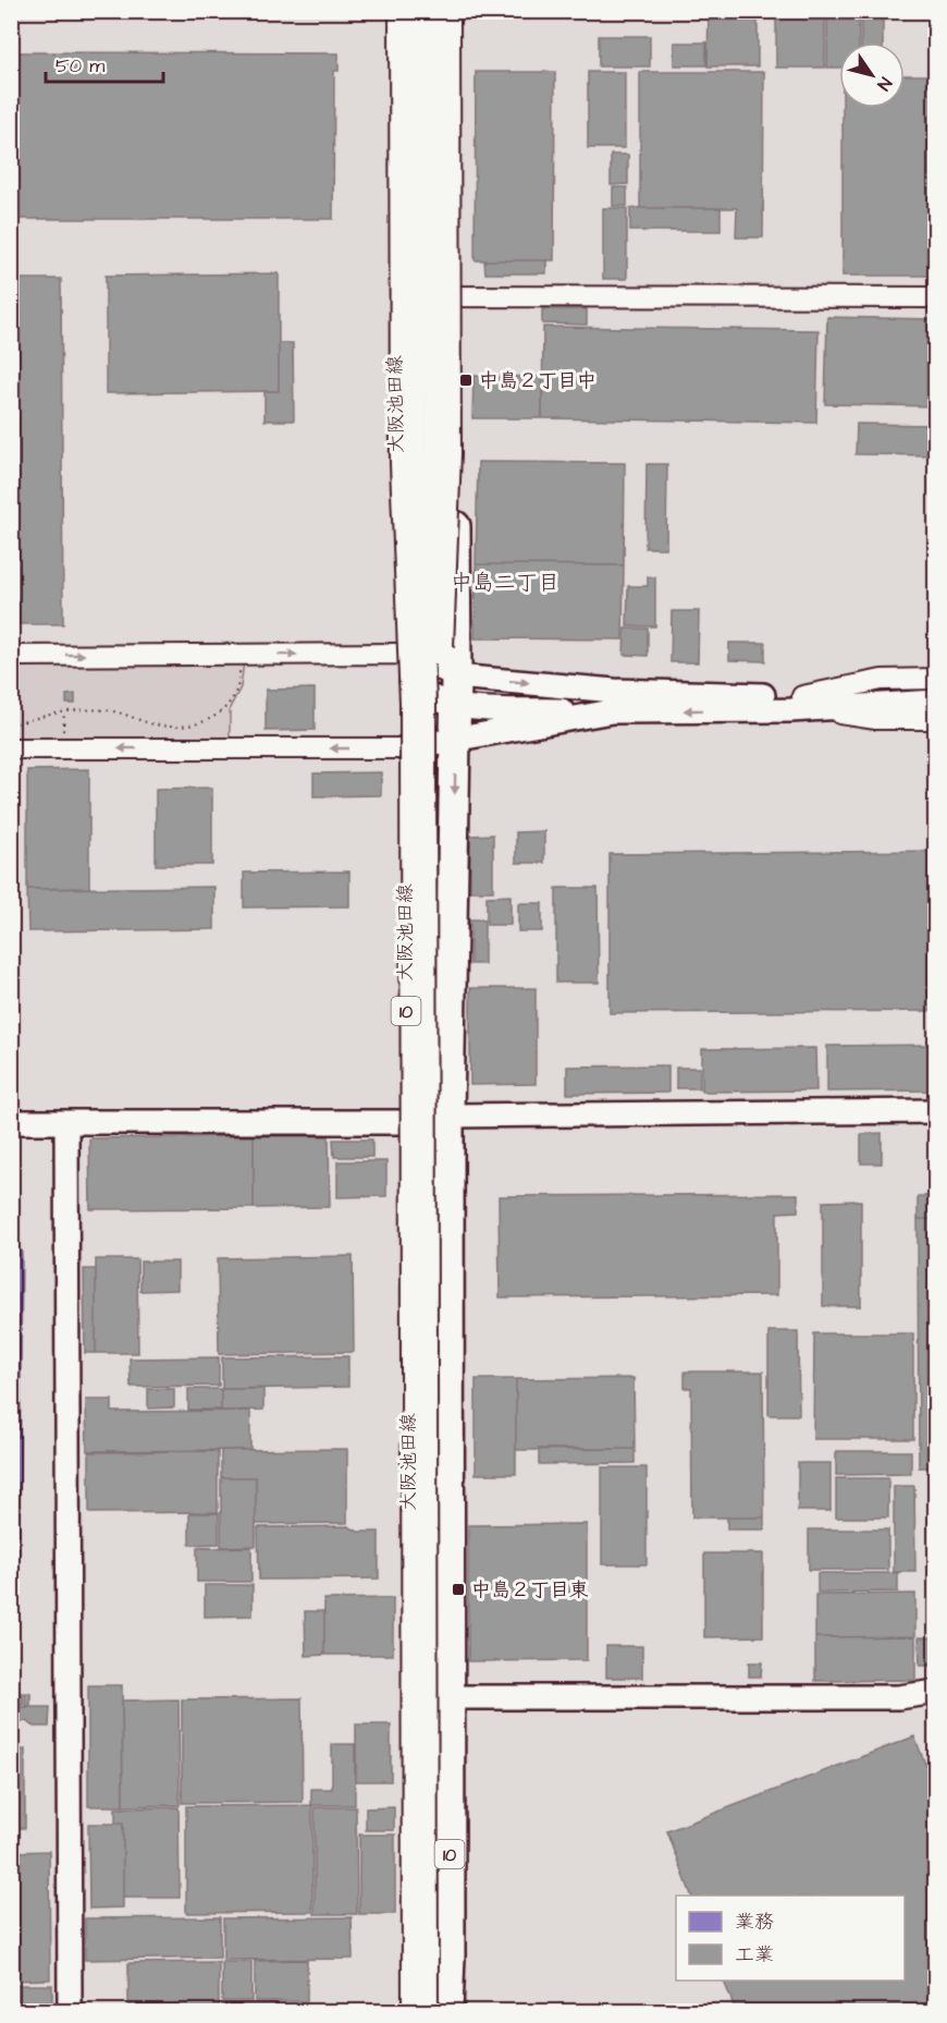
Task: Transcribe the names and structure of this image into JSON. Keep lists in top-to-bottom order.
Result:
{
  "streets": {
    "main road": ["大阪池田線", "10"]
  },
  "districts": ["中島二丁目"],
  "places": {
    "transit": ["中島２丁目中", "中島２丁目東"]
  },
  "legend": ["業務", "工業"],
  "scale_bar": "50 m",
  "north": "bottom right"
}
